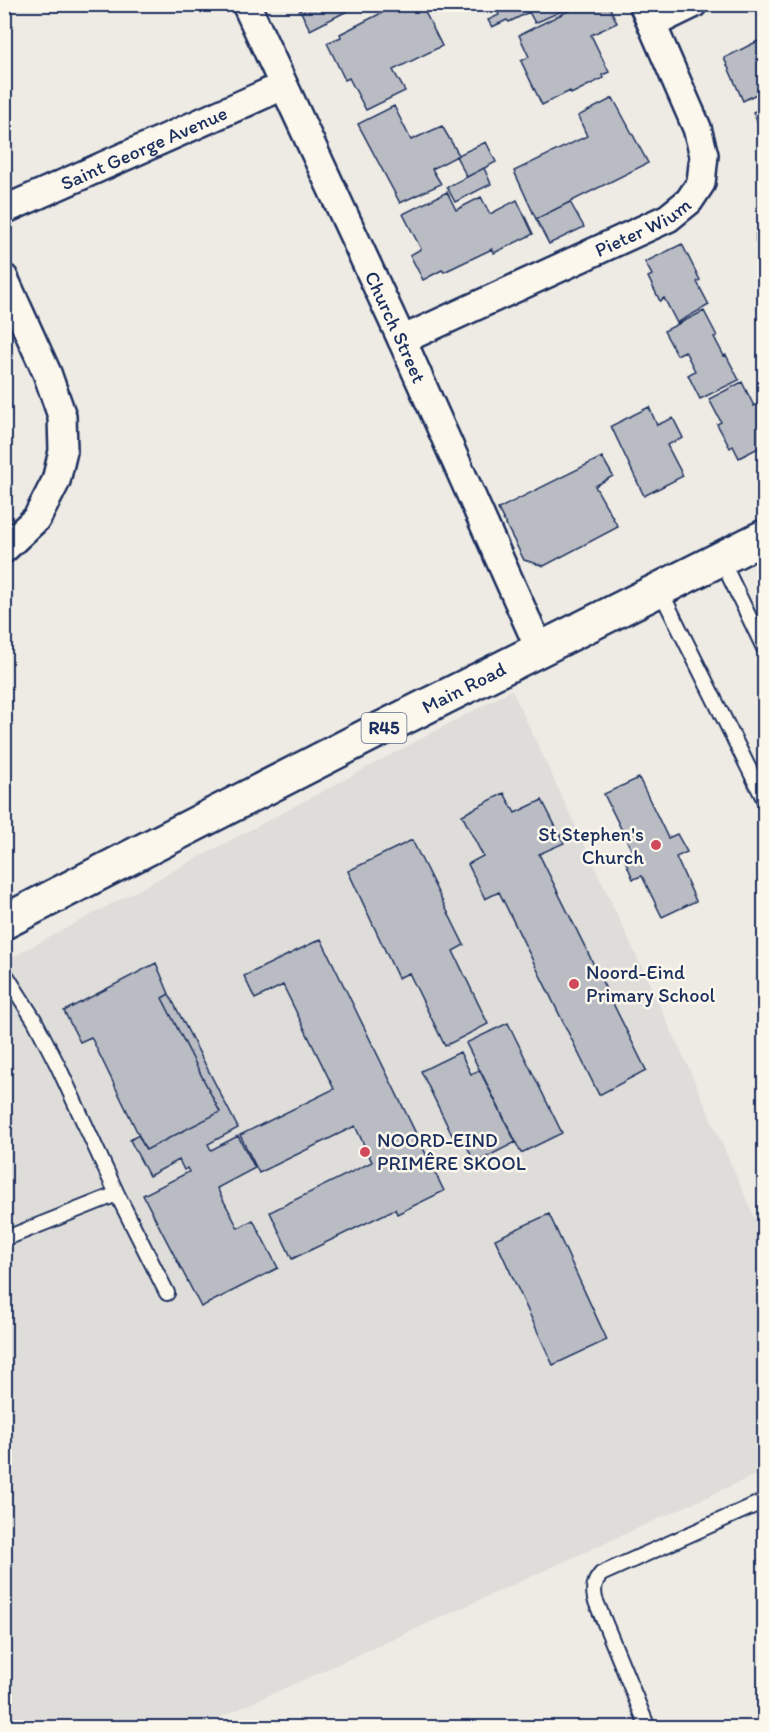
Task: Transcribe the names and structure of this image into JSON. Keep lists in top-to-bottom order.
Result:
{
  "streets": {
    "main road": ["Main Road", "R45"],
    "street": ["Saint George Avenue", "Pieter Wium", "Church Street"]
  },
  "crossings": [
    ["Saint George Avenue", "Church Street"],
    ["Pieter Wium", "Church Street"],
    ["Church Street", "Main Road"]
  ],
  "places": ["St Stephen's Church", "Noord-Eind Primary School", "NOORD-EIND PRIMÊRE SKOOL"]
}
